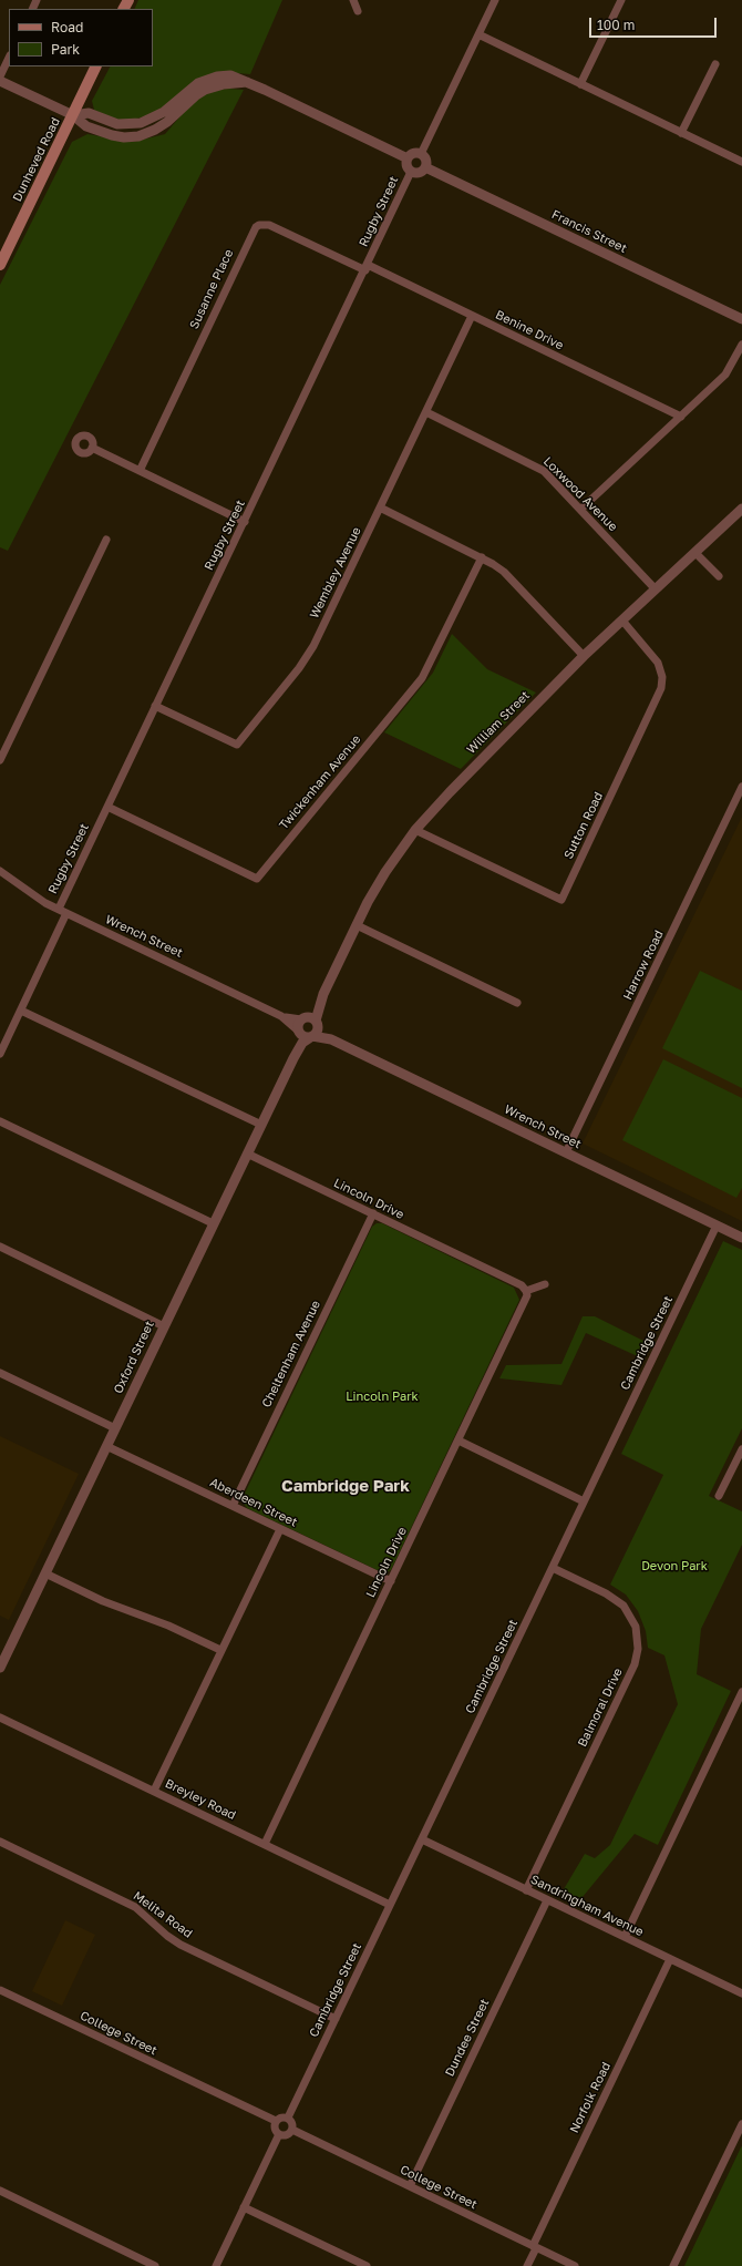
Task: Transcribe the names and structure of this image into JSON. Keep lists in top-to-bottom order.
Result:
{
  "streets": {
    "main road": ["Dunheved Road"],
    "street": [
      "Rugby Street",
      "Francis Street",
      "Susanne Place",
      "Benine Drive",
      "Loxwood Avenue",
      "Wembley Avenue",
      "William Street",
      "Twickenham Avenue",
      "Sutton Road",
      "Wrench Street",
      "Harrow Road",
      "Lincoln Drive",
      "Cambridge Street",
      "Cheltenham Avenue",
      "Oxford Street",
      "Aberdeen Street",
      "Balmoral Drive",
      "Breyley Road",
      "Sandringham Avenue",
      "Melita Road",
      "College Street",
      "Dundee Street",
      "Norfolk Road"
    ]
  },
  "crossings": [
    ["Rugby Street", "Francis Street"],
    ["Rugby Street", "Susanne Place"],
    ["Rugby Street", "Benine Drive"],
    ["Rugby Street", "Wembley Avenue"],
    ["Rugby Street", "Twickenham Avenue"],
    ["Rugby Street", "Wrench Street"],
    ["Susanne Place", "Benine Drive"],
    ["Benine Drive", "Wembley Avenue"],
    ["Loxwood Avenue", "Wembley Avenue"],
    ["Loxwood Avenue", "William Street"],
    ["William Street", "Sutton Road"],
    ["William Street", "Wrench Street"],
    ["William Street", "Oxford Street"],
    ["Wrench Street", "Harrow Road"],
    ["Wrench Street", "Cambridge Street"],
    ["Wrench Street", "Oxford Street"],
    ["Lincoln Drive", "Cheltenham Avenue"],
    ["Lincoln Drive", "Oxford Street"],
    ["Lincoln Drive", "Aberdeen Street"],
    ["Lincoln Drive", "Breyley Road"],
    ["Cambridge Street", "Balmoral Drive"],
    ["Cambridge Street", "Breyley Road"],
    ["Cambridge Street", "Sandringham Avenue"],
    ["Cambridge Street", "Melita Road"],
    ["Cambridge Street", "College Street"],
    ["Cheltenham Avenue", "Aberdeen Street"],
    ["Oxford Street", "Aberdeen Street"],
    ["Balmoral Drive", "Sandringham Avenue"],
    ["Sandringham Avenue", "Dundee Street"],
    ["Sandringham Avenue", "Norfolk Road"],
    ["College Street", "Dundee Street"],
    ["College Street", "Norfolk Road"]
  ],
  "districts": ["Cambridge Park"],
  "parks": ["Lincoln Park", "Devon Park"],
  "legend": ["Road", "Park"],
  "scale_bar": "100 m"
}
